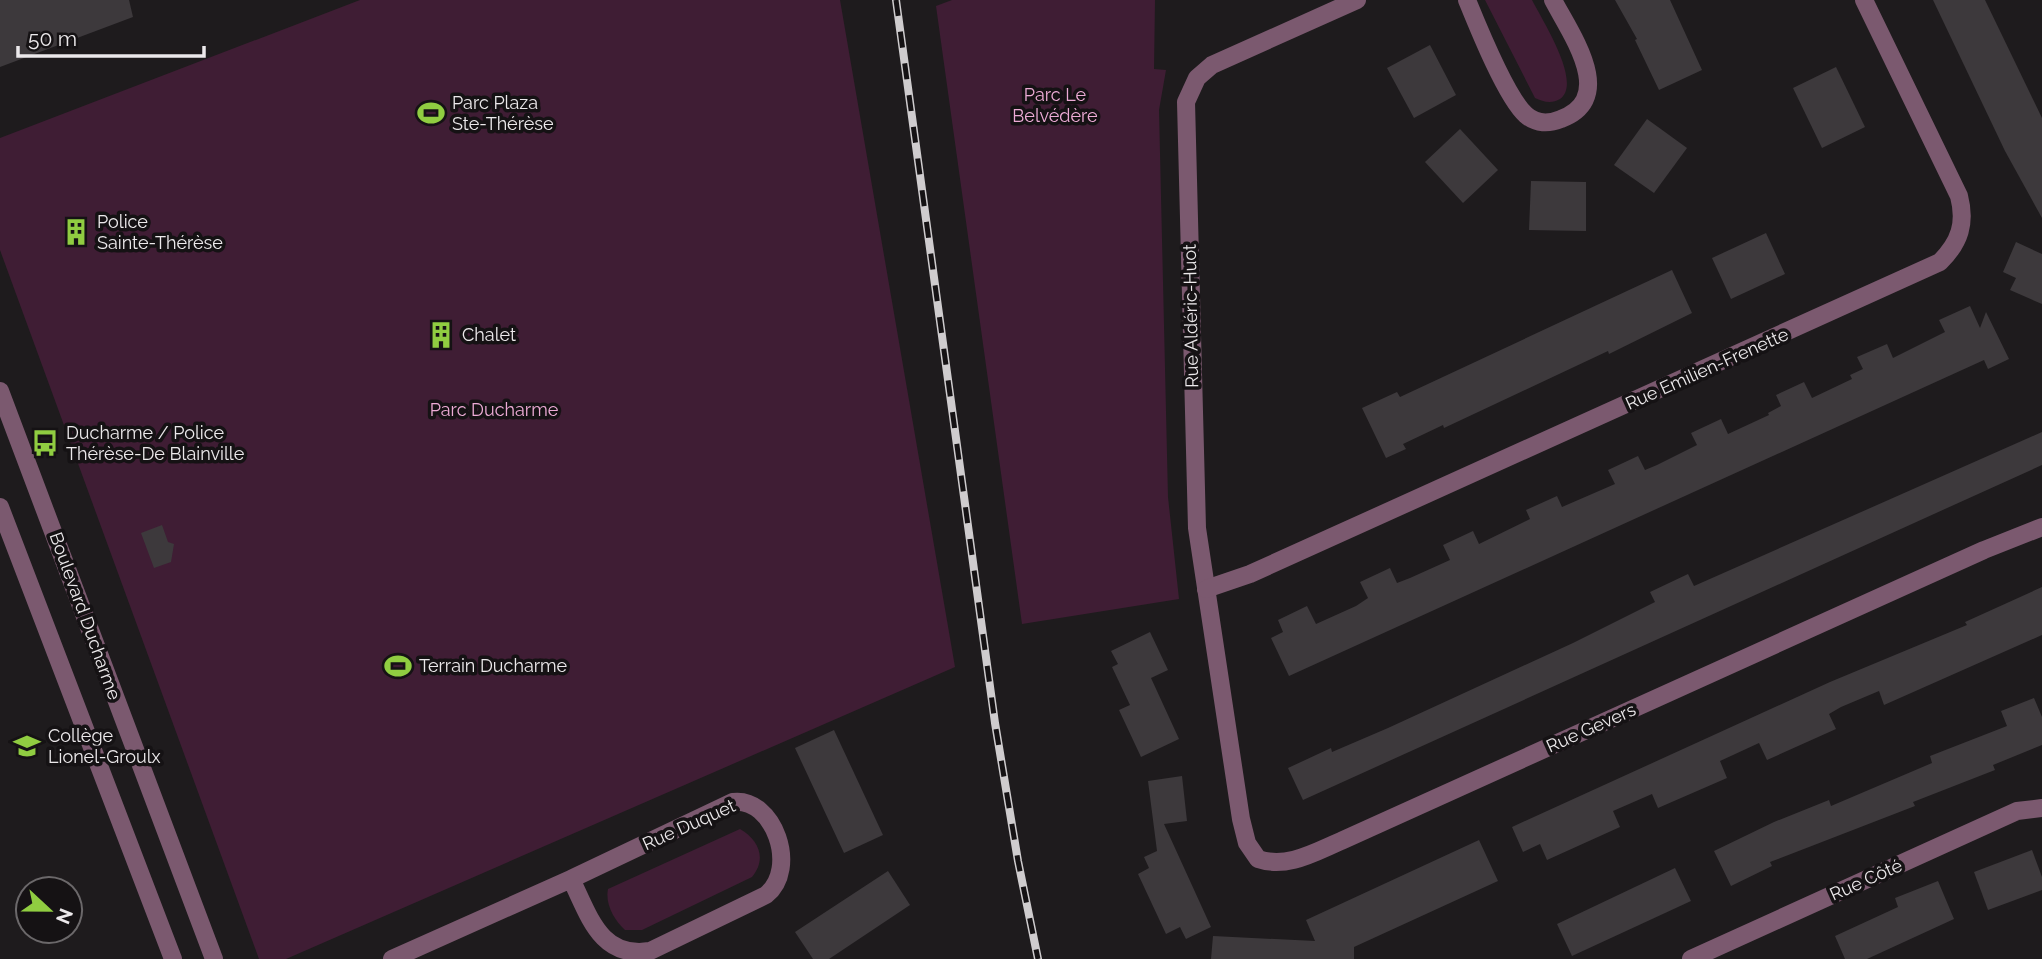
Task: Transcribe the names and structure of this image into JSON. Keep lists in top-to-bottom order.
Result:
{
  "streets": {
    "street": [
      "Rue Aldéric-Huot",
      "Rue Emilien-Frenette",
      "Boulevard Ducharme",
      "Rue Gevers",
      "Rue Duquet",
      "Rue Côté"
    ]
  },
  "crossings": [
    ["Rue Aldéric-Huot", "Rue Emilien-Frenette"],
    ["Rue Aldéric-Huot", "Rue Gevers"]
  ],
  "parks": ["Parc Le Belvédère", "Parc Ducharme"],
  "places": {
    "sports": ["Parc Plaza Ste-Thérèse", "Terrain Ducharme"],
    "building": ["Police Sainte-Thérèse", "Chalet"],
    "bus stop": ["Ducharme / Police Thérèse-De Blainville"],
    "school or university": ["Collège Lionel-Groulx"]
  },
  "scale_bar": "50 m",
  "north": "right"
}
